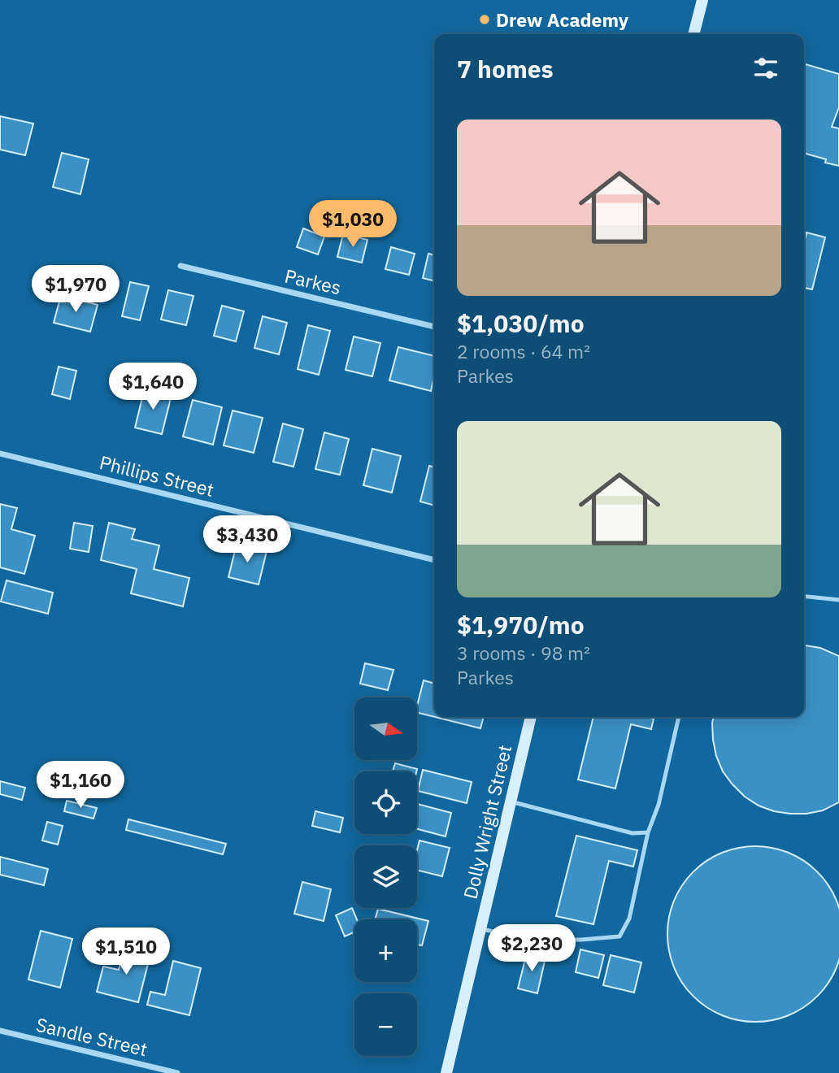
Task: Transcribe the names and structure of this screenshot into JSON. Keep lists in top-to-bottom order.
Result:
{
  "streets": {
    "street": [
      "Parkes",
      "Phillips Street",
      "Dolly Wright Street",
      "Sandle Street"
    ]
  },
  "places": ["Drew Academy"],
  "north": "right",
  "page": {
    "heading": "7 homes",
    "list": [
      {
        "name": "$1,030/mo",
        "note": "2 rooms · 64 m² · Parkes"
      },
      {
        "name": "$1,970/mo",
        "note": "3 rooms · 98 m² · Parkes"
      }
    ],
    "price": [
      "$1,030",
      "$1,970",
      "$1,640",
      "$3,430",
      "$1,160",
      "$2,230",
      "$1,510"
    ],
    "map_buttons": ["+", "−"]
  }
}
